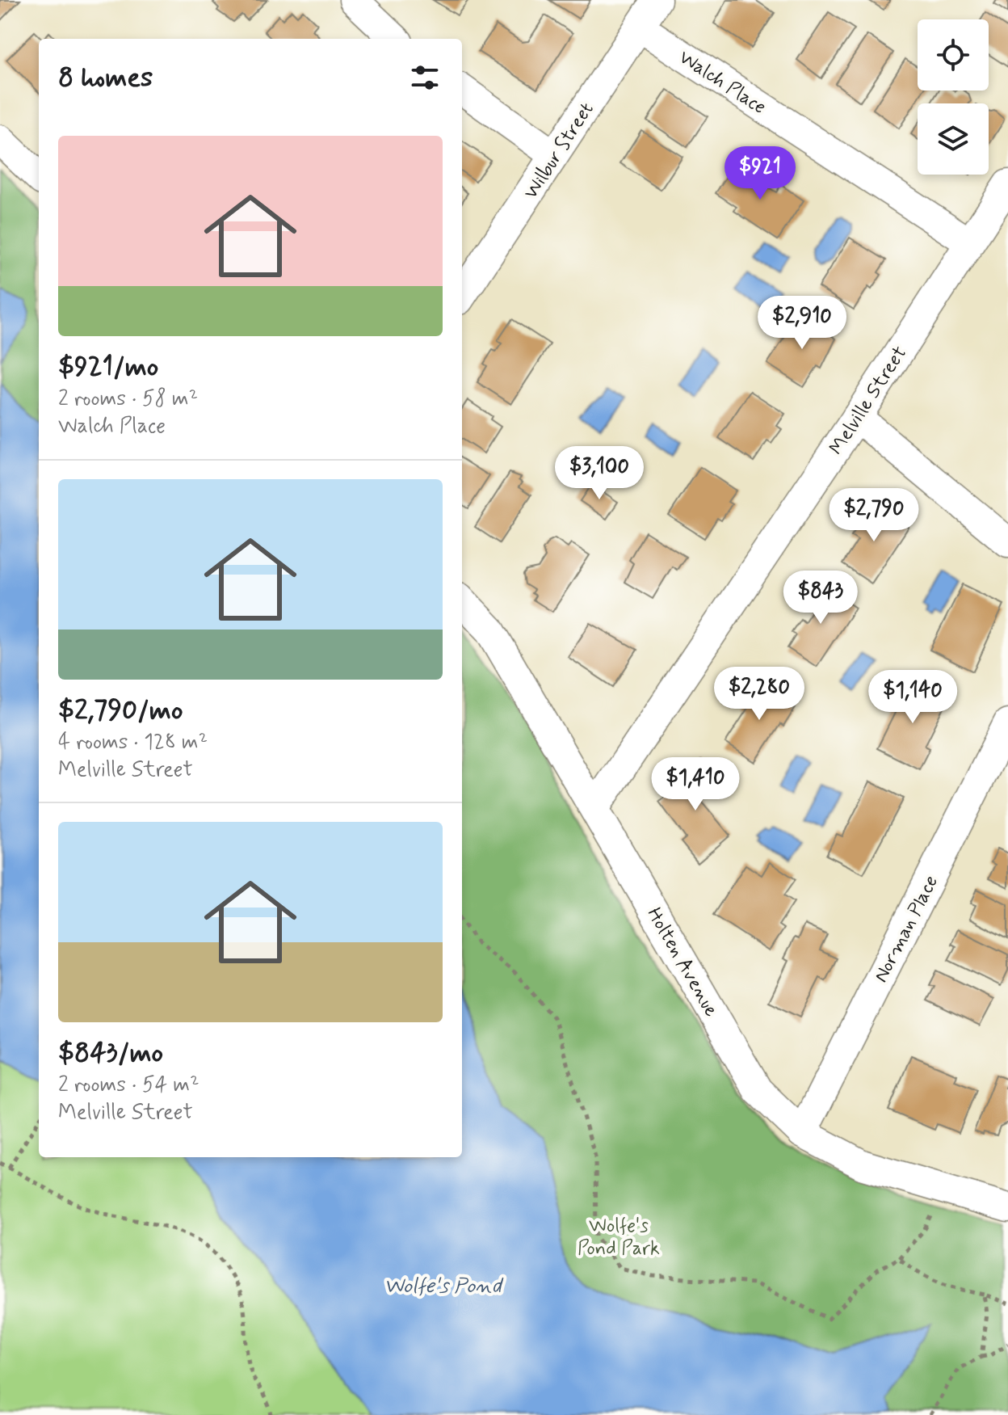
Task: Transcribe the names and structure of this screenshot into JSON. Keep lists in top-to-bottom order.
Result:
{
  "streets": {
    "street": [
      "Walch Place",
      "Wilbur Street",
      "Melville Street",
      "Norman Place",
      "Holten Avenue"
    ]
  },
  "crossings": [
    ["Walch Place", "Wilbur Street"],
    ["Walch Place", "Melville Street"],
    ["Melville Street", "Holten Avenue"],
    ["Norman Place", "Holten Avenue"]
  ],
  "water": ["Wolfe's Pond"],
  "parks": ["Wolfe's Pond Park"],
  "page": {
    "heading": "8 homes",
    "list": [
      {
        "name": "$921/mo",
        "note": "2 rooms · 58 m² · Walch Place"
      },
      {
        "name": "$2,790/mo",
        "note": "4 rooms · 128 m² · Melville Street"
      },
      {
        "name": "$843/mo",
        "note": "2 rooms · 54 m² · Melville Street"
      }
    ],
    "price": [
      "$921",
      "$2,910",
      "$3,100",
      "$2,790",
      "$843",
      "$2,280",
      "$1,140",
      "$1,410"
    ]
  }
}
